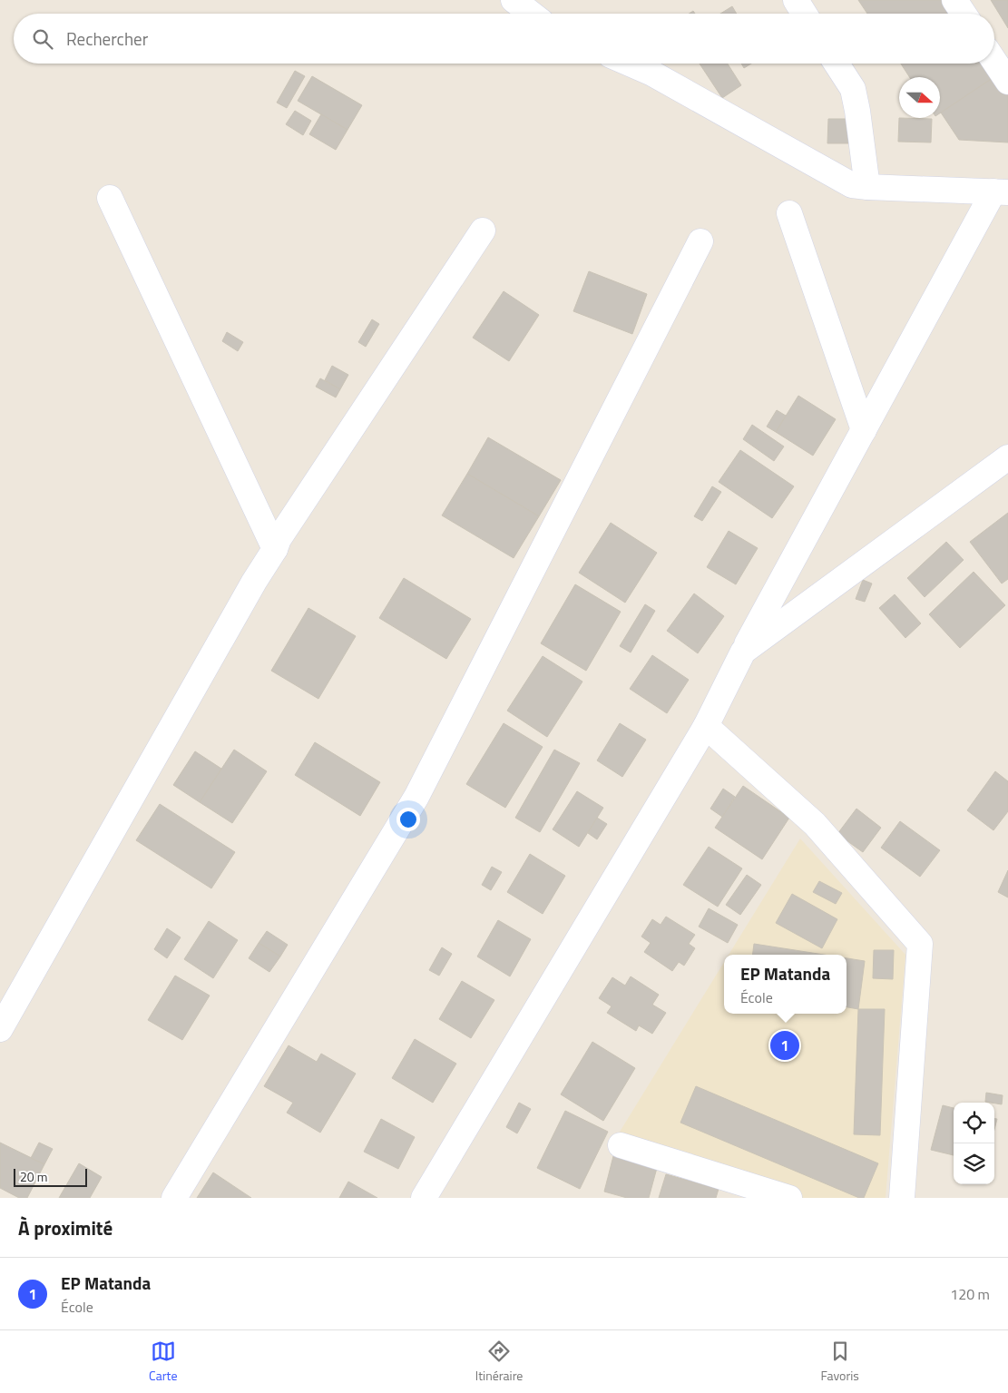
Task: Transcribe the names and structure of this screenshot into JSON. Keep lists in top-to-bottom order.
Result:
{
  "scale_bar": "20 m",
  "north": "right",
  "page": {
    "search": "Rechercher",
    "popup": ["EP Matanda", "École"],
    "pins": "1",
    "scale": "20 m",
    "heading": "À proximité",
    "list": [
      {
        "mark": "1",
        "name": "EP Matanda",
        "note": "École",
        "value": "120 m"
      }
    ],
    "nav": ["Carte", "Itinéraire", "Favoris"]
  }
}
